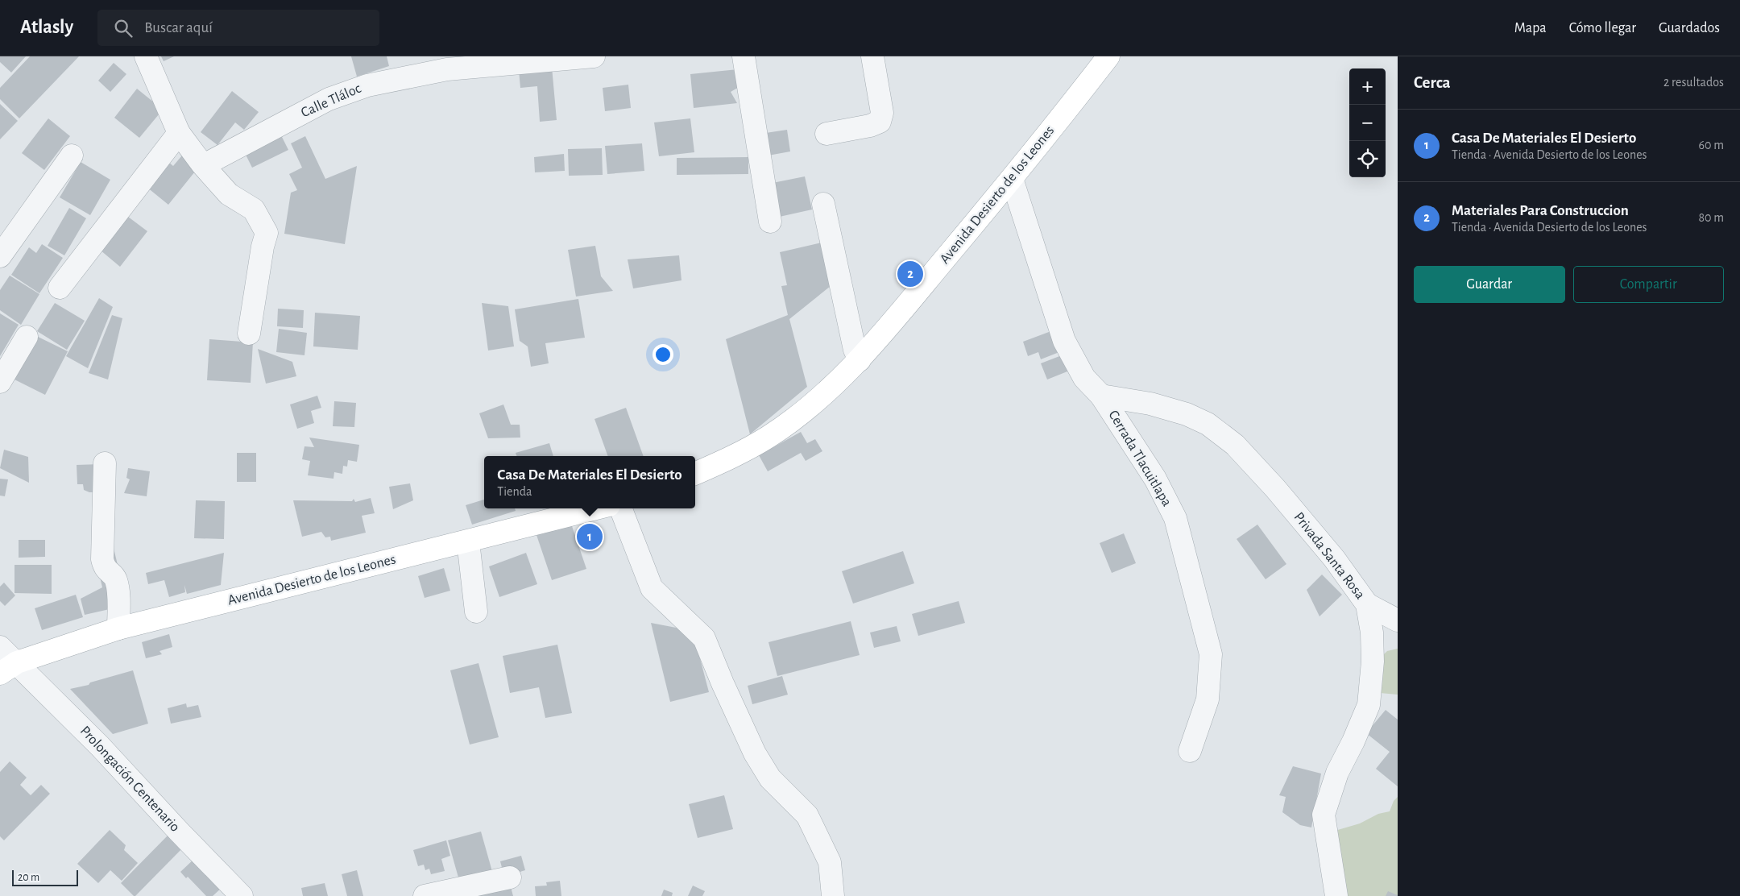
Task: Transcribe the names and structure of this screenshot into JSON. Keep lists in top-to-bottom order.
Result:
{
  "streets": {
    "street": [
      "Calle Tláloc",
      "Avenida Desierto de los Leones",
      "Cerrada Tlacuitlapa",
      "Privada Santa Rosa",
      "Prolongación Centenario"
    ]
  },
  "crossings": [
    ["Avenida Desierto de los Leones", "Cerrada Tlacuitlapa"],
    ["Avenida Desierto de los Leones", "Prolongación Centenario"],
    ["Cerrada Tlacuitlapa", "Privada Santa Rosa"]
  ],
  "scale_bar": "20 m",
  "page": {
    "header": "Atlasly",
    "search": "Buscar aquí",
    "nav": ["Mapa", "Cómo llegar", "Guardados"],
    "heading": ["Cerca", "2 resultados"],
    "map_buttons": ["+", "−"],
    "list": [
      {
        "mark": "1",
        "name": "Casa De Materiales El Desierto",
        "note": "Tienda · Avenida Desierto de los Leones",
        "value": "60 m"
      },
      {
        "mark": "2",
        "name": "Materiales Para Construccion",
        "note": "Tienda · Avenida Desierto de los Leones",
        "value": "80 m"
      }
    ],
    "buttons": ["Guardar", "Compartir"],
    "pins": ["2", "1"],
    "popup": ["Casa De Materiales El Desierto", "Tienda"],
    "scale": "20 m"
  }
}
